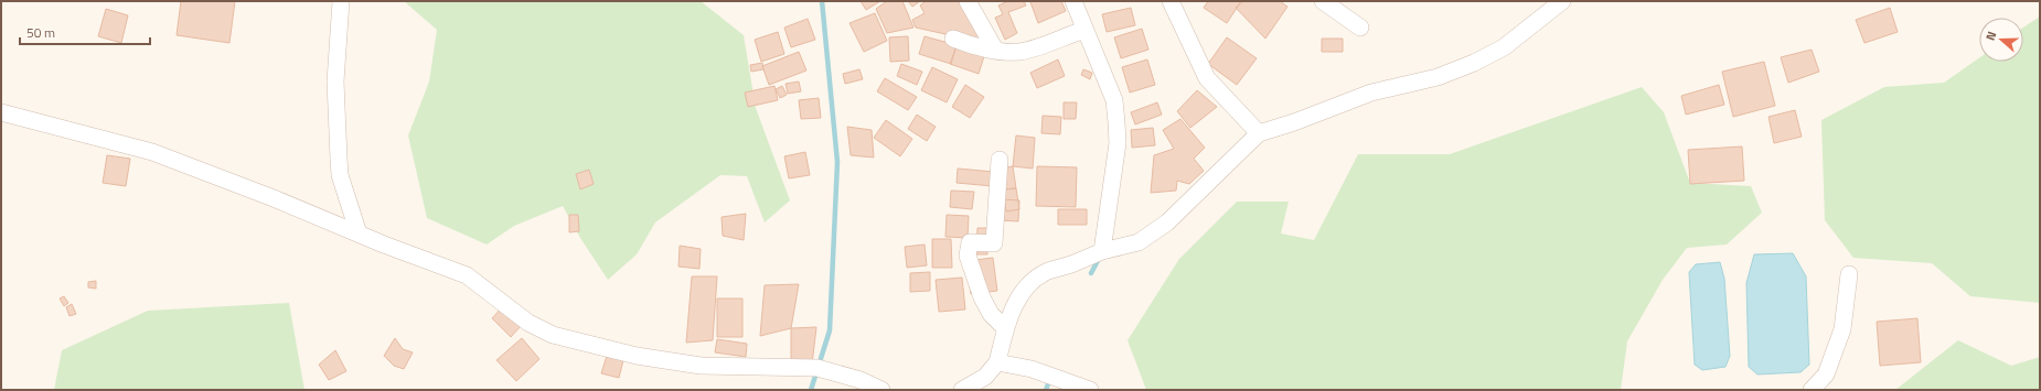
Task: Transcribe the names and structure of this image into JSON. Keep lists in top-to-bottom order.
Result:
{
  "scale_bar": "50 m",
  "north": "left"
}
